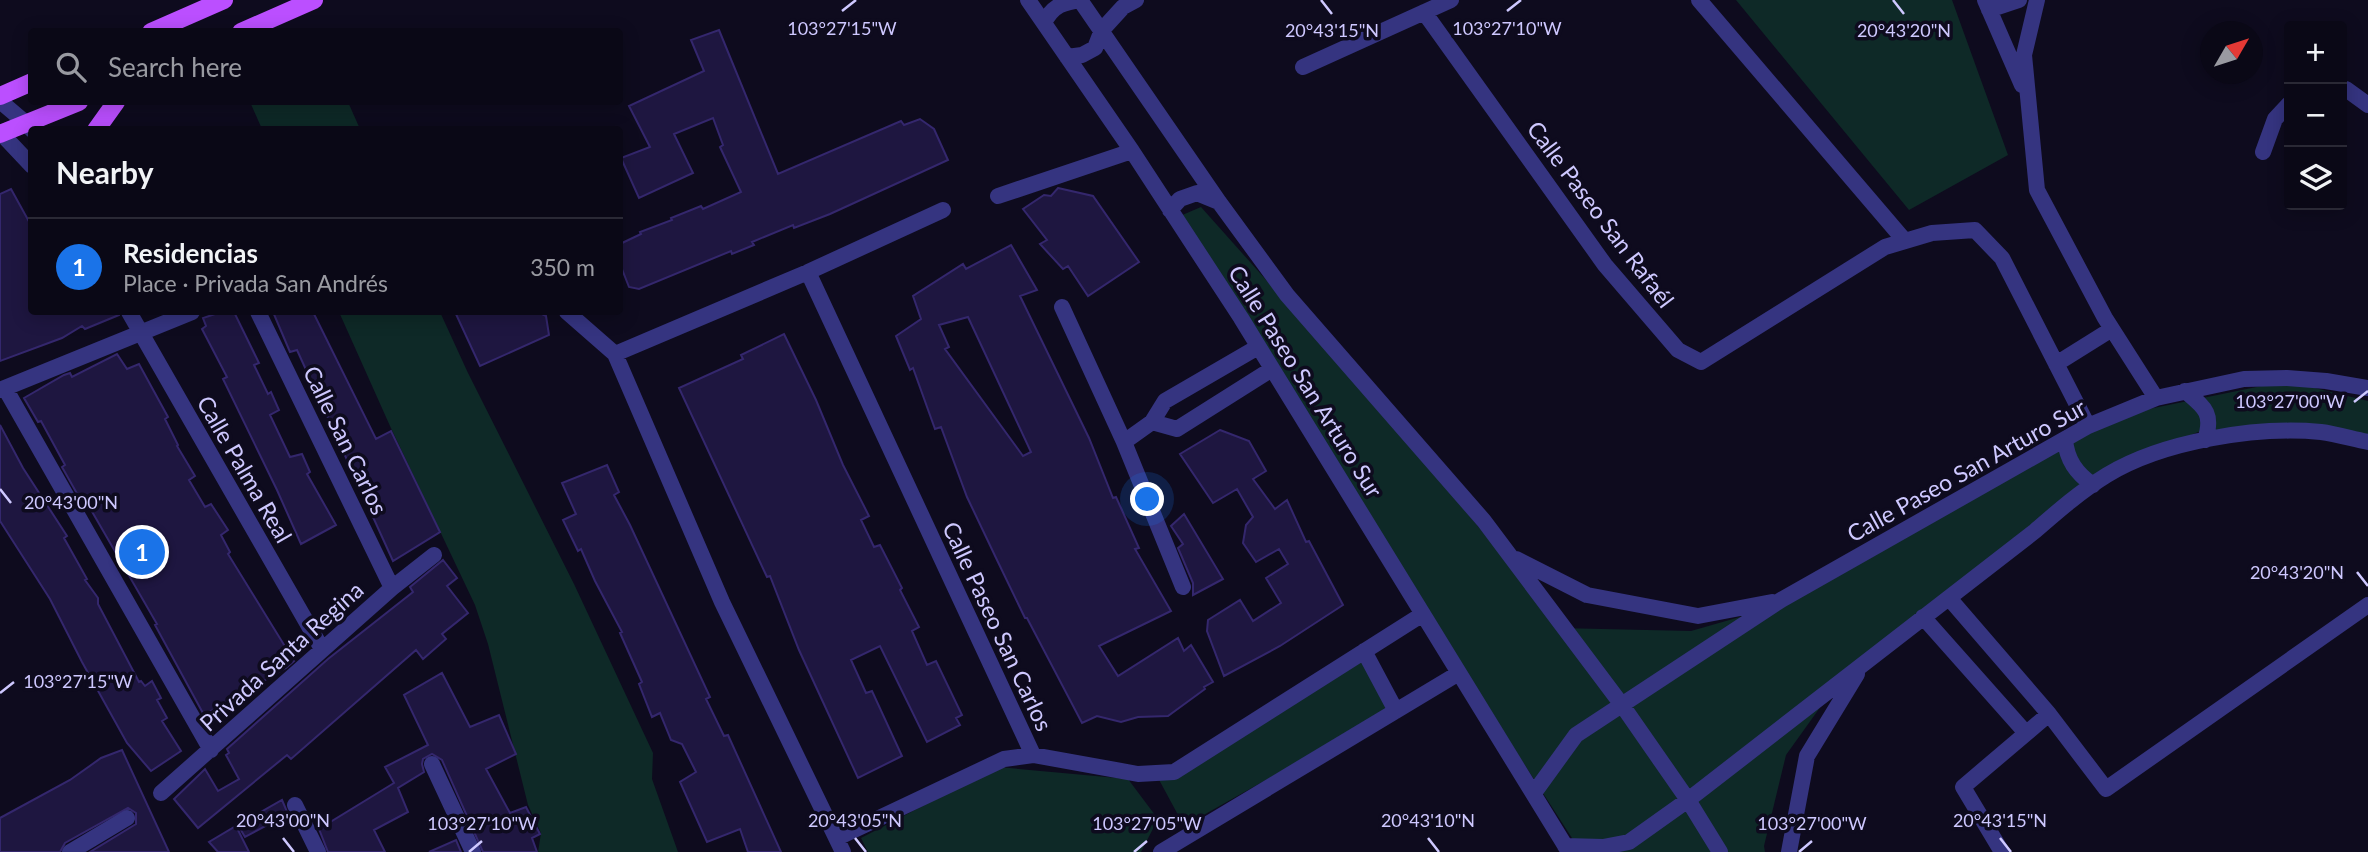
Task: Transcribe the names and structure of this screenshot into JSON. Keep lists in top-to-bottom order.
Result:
{
  "streets": {
    "street": [
      "Calle Paseo San Rafaél",
      "Calle Paseo San Arturo Sur",
      "Calle San Carlos",
      "Calle Palma Real",
      "Calle Paseo San Carlos",
      "Privada Santa Regina"
    ]
  },
  "crossings": [
    ["Calle Paseo San Rafaél", "Calle Paseo San Arturo Sur"],
    ["Calle Paseo San Arturo Sur", "Calle Paseo San Carlos"],
    ["Calle San Carlos", "Privada Santa Regina"],
    ["Calle Palma Real", "Privada Santa Regina"]
  ],
  "north": "top right",
  "page": {
    "map_buttons": ["+", "−"],
    "search": "Search here",
    "heading": "Nearby",
    "list": [
      {
        "mark": "1",
        "name": "Residencias",
        "note": "Place · Privada San Andrés",
        "value": "350 m"
      }
    ],
    "pins": "1"
  },
  "coordinates": [
    "103°27'15\"W",
    "103°27'10\"W",
    "20°43'15\"N",
    "20°43'20\"N",
    "103°27'00\"W",
    "20°43'00\"N",
    "20°43'05\"N",
    "20°43'10\"N",
    "103°27'05\"W"
  ]
}
